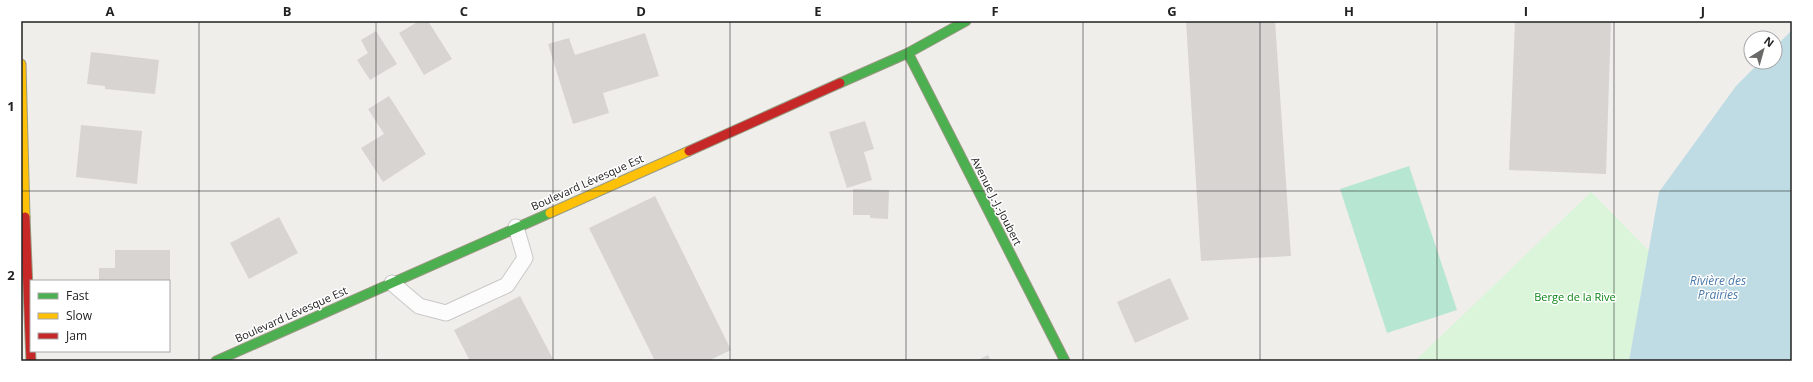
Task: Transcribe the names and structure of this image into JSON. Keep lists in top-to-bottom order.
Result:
{
  "streets": {
    "street": ["Boulevard Lévesque Est", "Avenue J.-J.-Joubert"]
  },
  "crossings": [
    ["Boulevard Lévesque Est", "Avenue J.-J.-Joubert"]
  ],
  "water": ["Rivière des Prairies"],
  "parks": ["Berge de la Rive"],
  "legend": ["Fast", "Slow", "Jam"],
  "north": "top right",
  "grid": {
    "columns": [
      "A",
      "B",
      "C",
      "D",
      "E",
      "F",
      "G",
      "H",
      "I",
      "J"
    ],
    "rows": ["1", "2"]
  }
}
